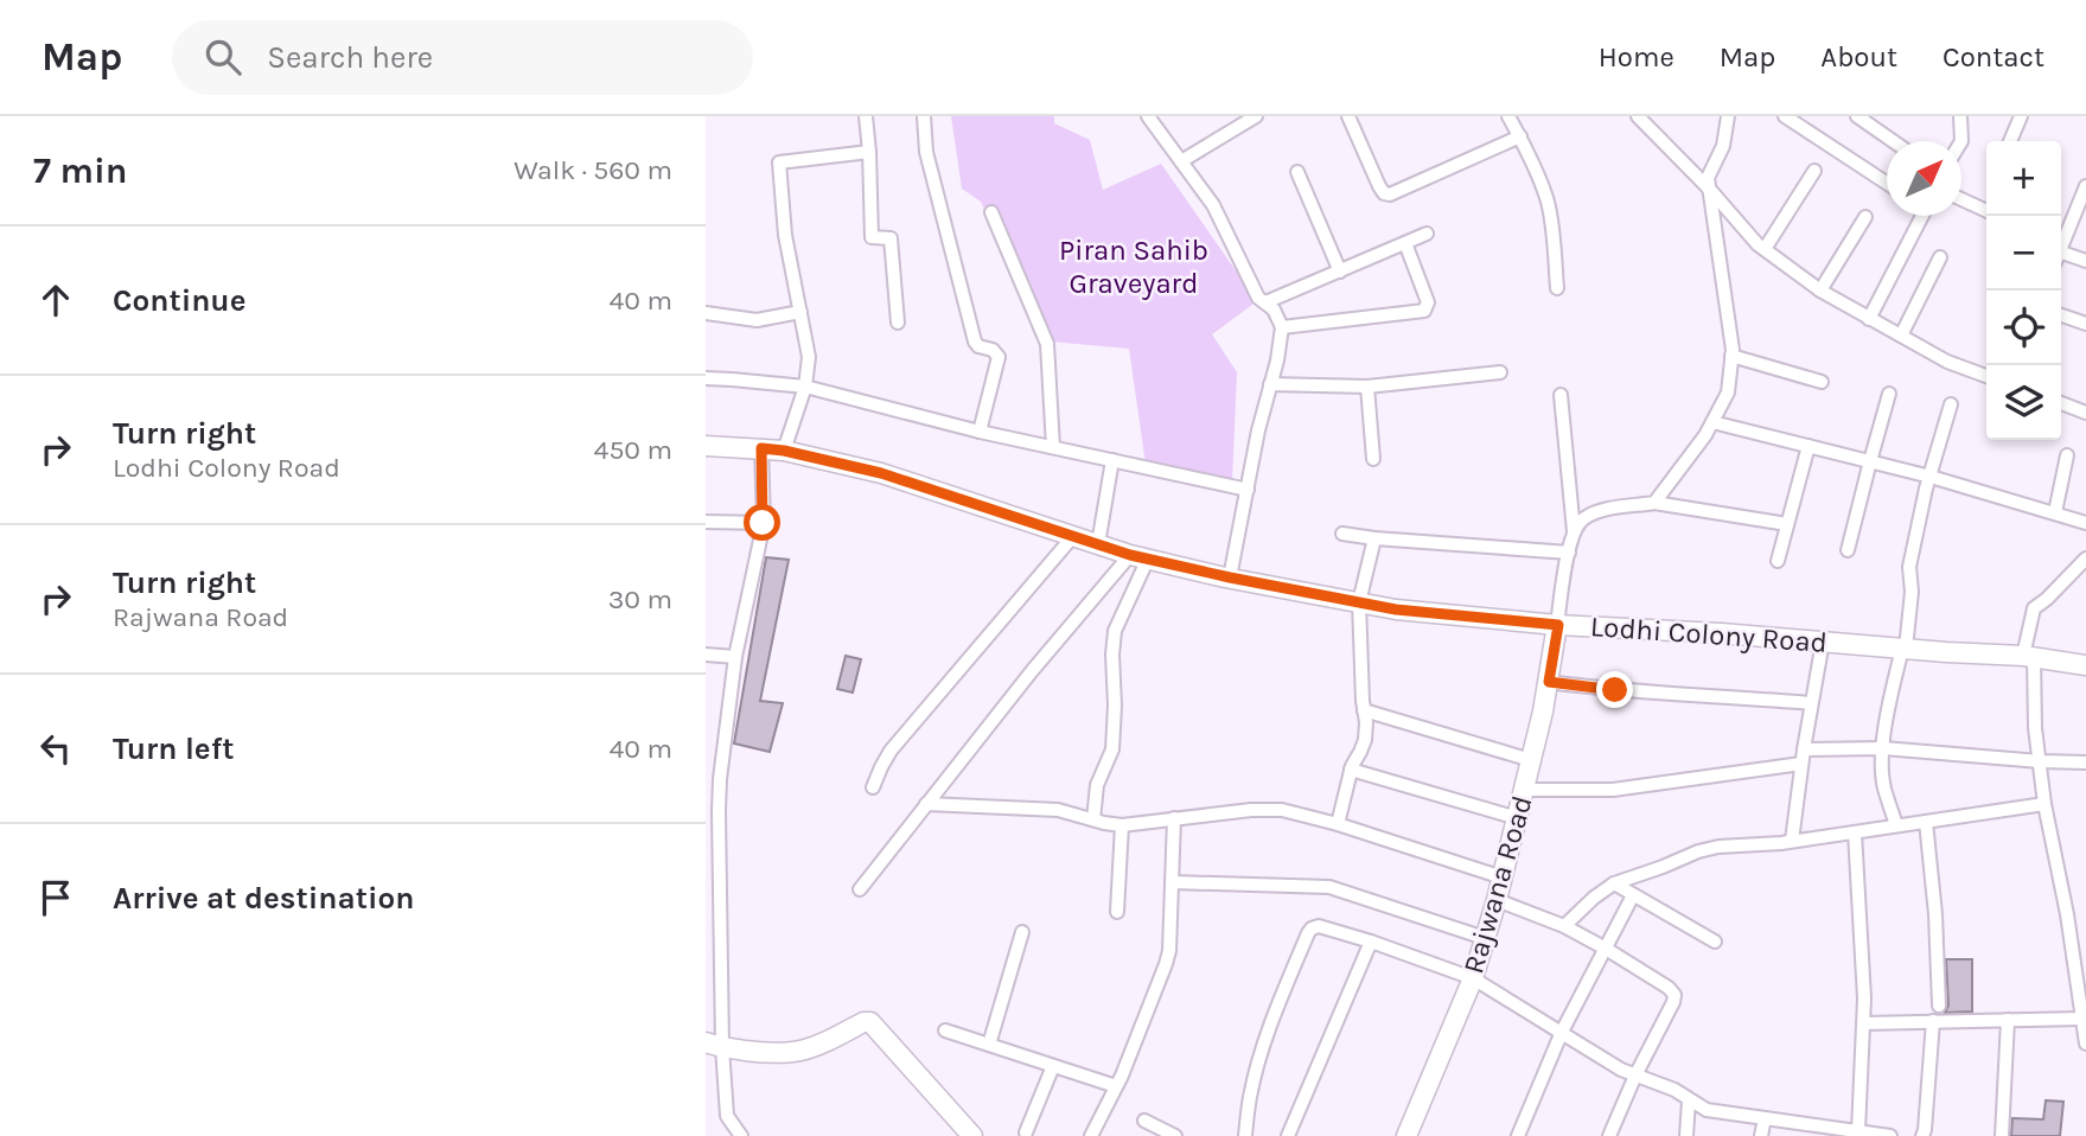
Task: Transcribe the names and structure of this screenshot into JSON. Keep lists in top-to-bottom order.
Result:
{
  "streets": {
    "main road": ["Lodhi Colony Road", "Rajwana Road"]
  },
  "crossings": [
    ["Lodhi Colony Road", "Rajwana Road"]
  ],
  "parks": ["Piran Sahib Graveyard"],
  "north": "top right",
  "page": {
    "header": "Map",
    "search": "Search here",
    "nav": [
      "Home",
      "Map",
      "About",
      "Contact"
    ],
    "heading": ["7 min", "Walk · 560 m"],
    "map_buttons": ["+", "−"],
    "list": [
      ["Continue", "40 m"],
      ["Turn right", "Lodhi Colony Road", "450 m"],
      ["Turn right", "Rajwana Road", "30 m"],
      ["Turn left", "40 m"],
      "Arrive at destination"
    ]
  }
}
